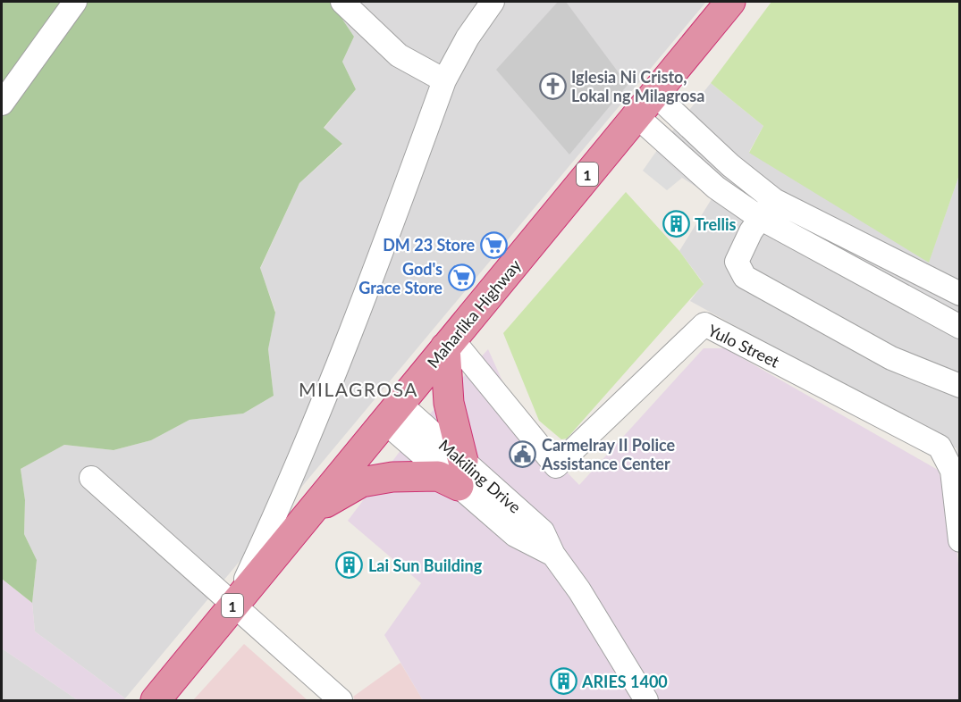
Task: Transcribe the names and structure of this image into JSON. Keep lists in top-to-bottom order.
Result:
{
  "streets": {
    "highway": ["1", "Maharlika Highway"],
    "street": ["Yulo Street", "Makiling Drive"]
  },
  "crossings": [
    ["Maharlika Highway", "Yulo Street"],
    ["Maharlika Highway", "Makiling Drive"]
  ],
  "districts": ["MILAGROSA"],
  "places": {
    "church": ["Iglesia Ni Cristo, Lokal ng Milagrosa"],
    "building": ["Trellis", "Lai Sun Building", "ARIES 1400"],
    "supermarket": ["DM 23 Store", "God's Grace Store"],
    "public building": ["Carmelray II Police Assistance Center"]
  }
}
